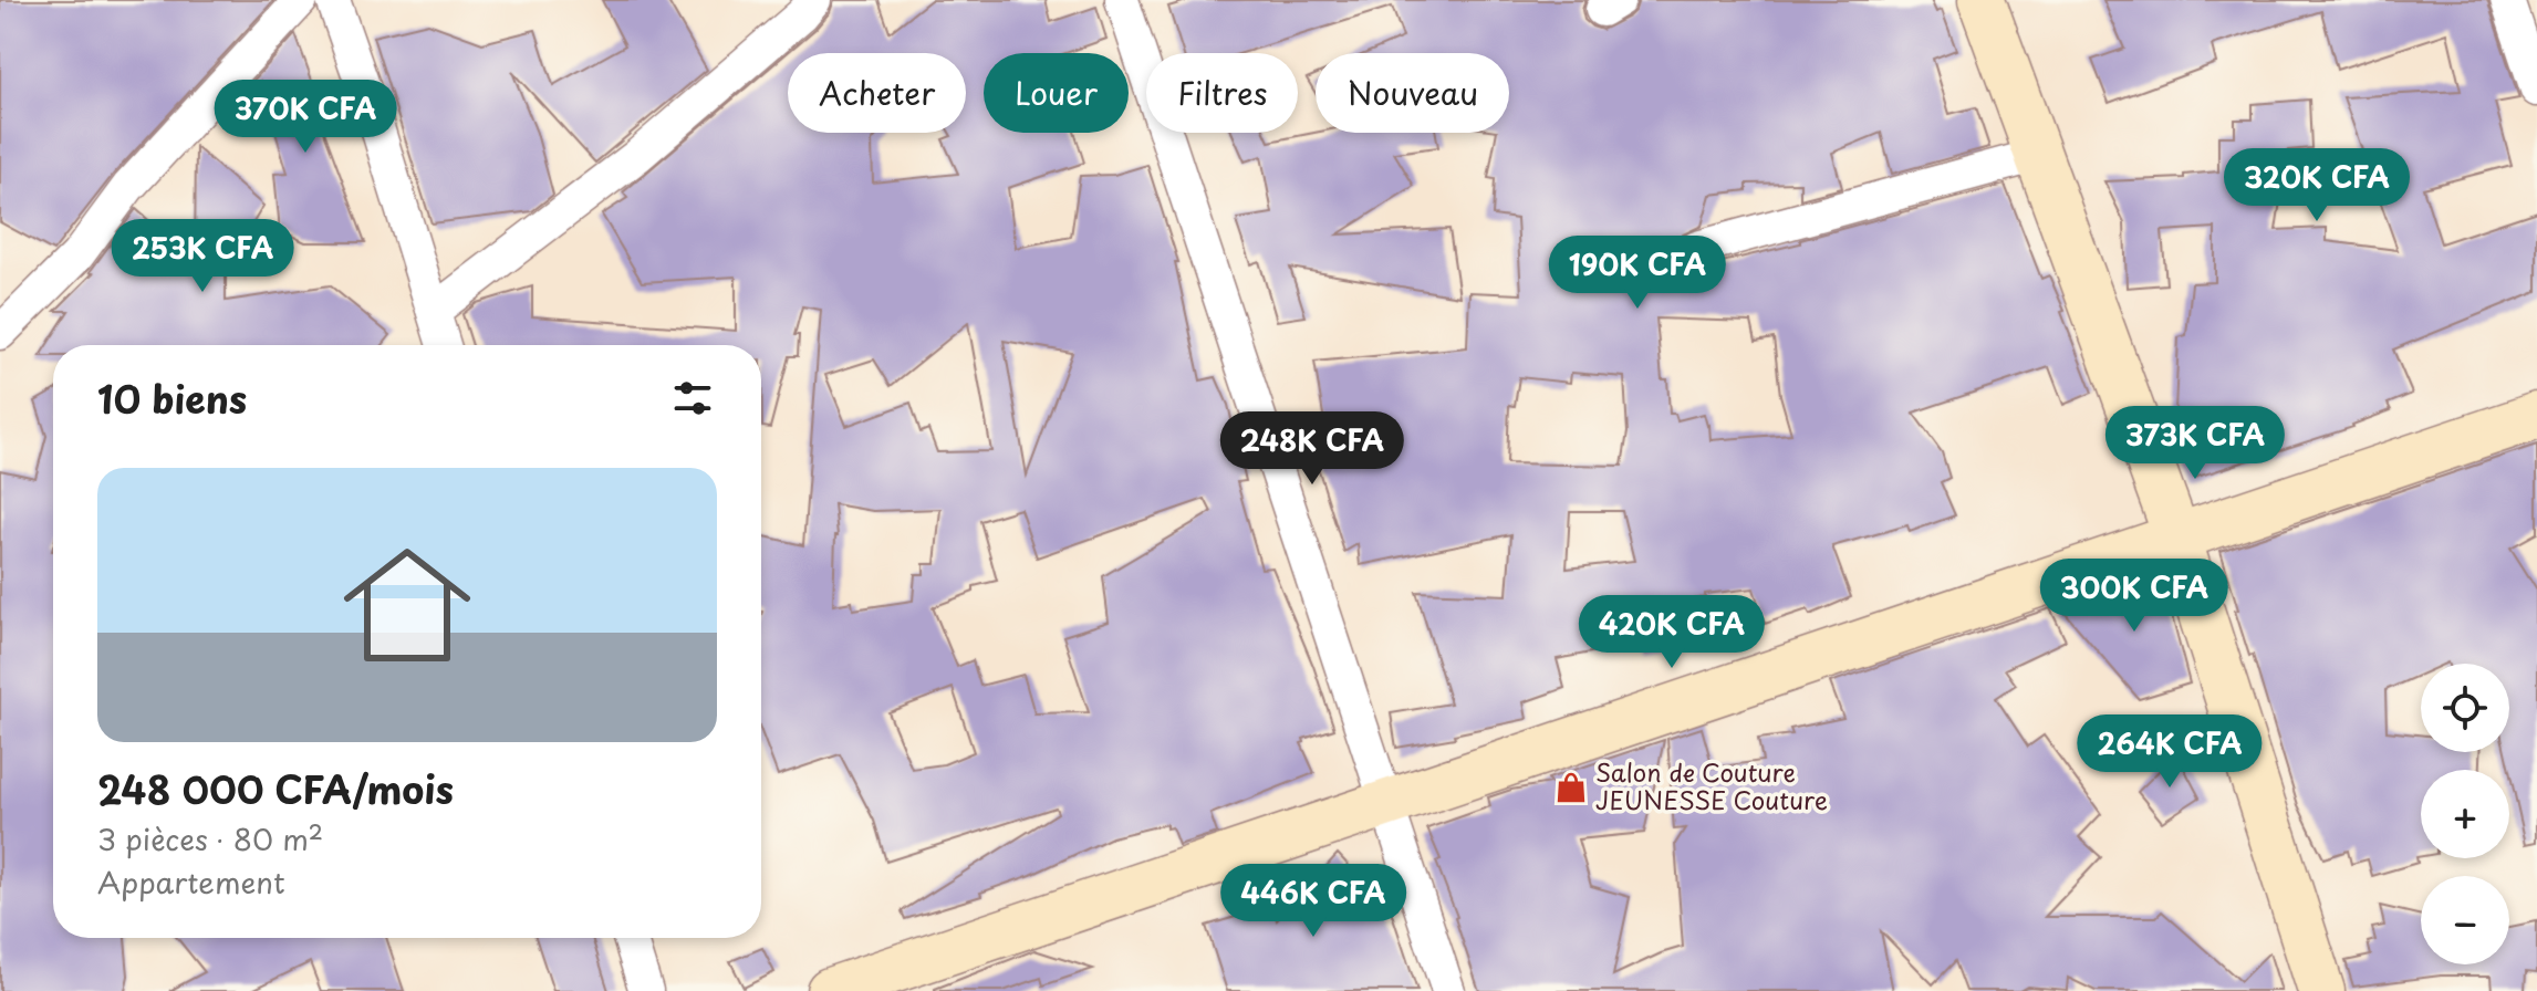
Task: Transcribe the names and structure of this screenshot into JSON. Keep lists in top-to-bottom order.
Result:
{
  "places": {
    "shop": ["Salon de Couture JEUNESSE Couture"]
  },
  "page": {
    "chip": [
      "Acheter",
      "Louer",
      "Filtres",
      "Nouveau"
    ],
    "price": [
      "370K CFA",
      "320K CFA",
      "253K CFA",
      "190K CFA",
      "373K CFA",
      "248K CFA",
      "300K CFA",
      "420K CFA",
      "264K CFA",
      "446K CFA"
    ],
    "heading": "10 biens",
    "list": [
      {
        "name": "248 000 CFA/mois",
        "note": "3 pièces · 80 m² · Appartement"
      }
    ],
    "map_buttons": ["+", "−"]
  }
}
